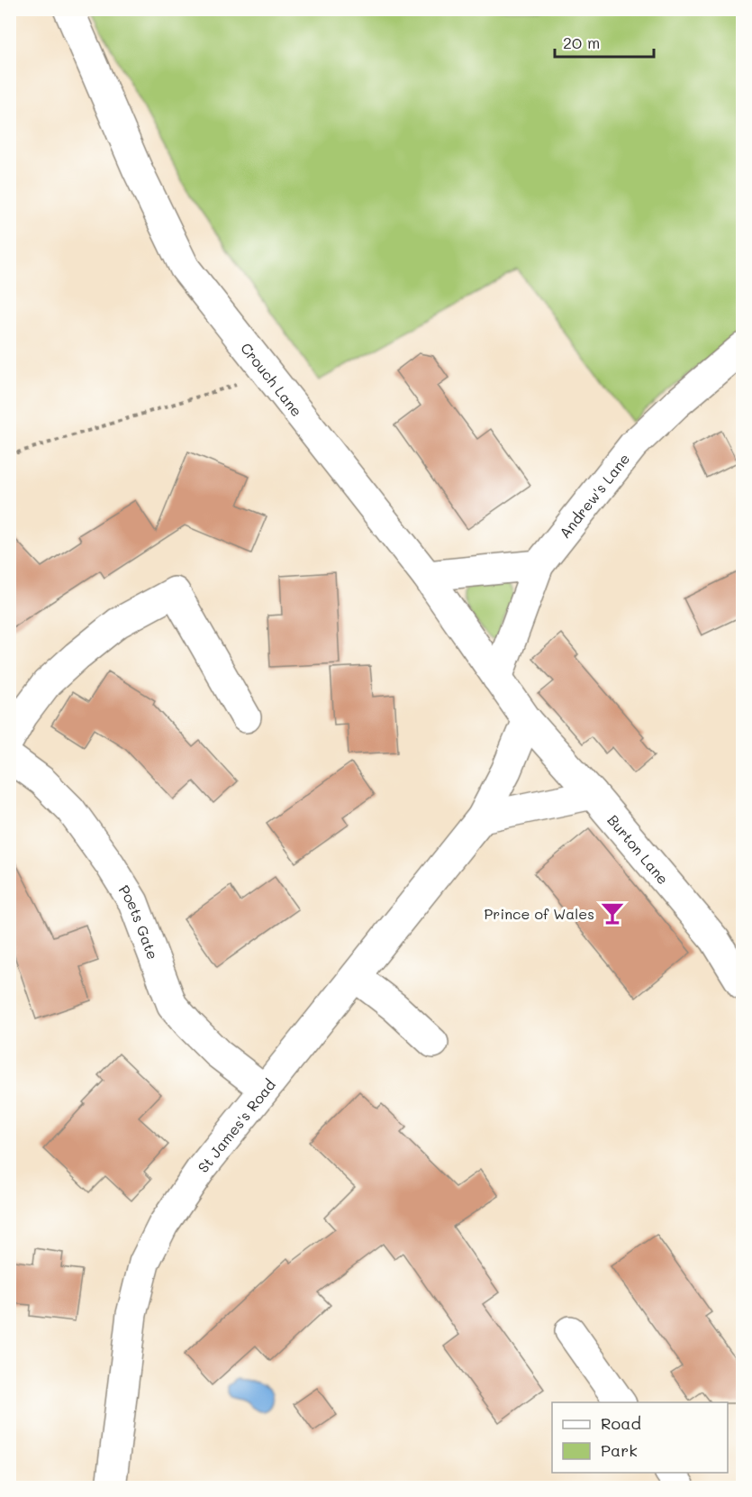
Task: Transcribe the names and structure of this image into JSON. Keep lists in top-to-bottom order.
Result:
{
  "streets": {
    "street": [
      "Crouch Lane",
      "Andrew's Lane",
      "Burton Lane",
      "Poets Gate",
      "St James's Road"
    ]
  },
  "crossings": [
    ["Crouch Lane", "Andrew's Lane"],
    ["Crouch Lane", "Burton Lane"],
    ["Crouch Lane", "St James's Road"],
    ["Burton Lane", "St James's Road"],
    ["Poets Gate", "St James's Road"]
  ],
  "places": {
    "bar": ["Prince of Wales"]
  },
  "legend": ["Road", "Park"],
  "scale_bar": "20 m"
}
